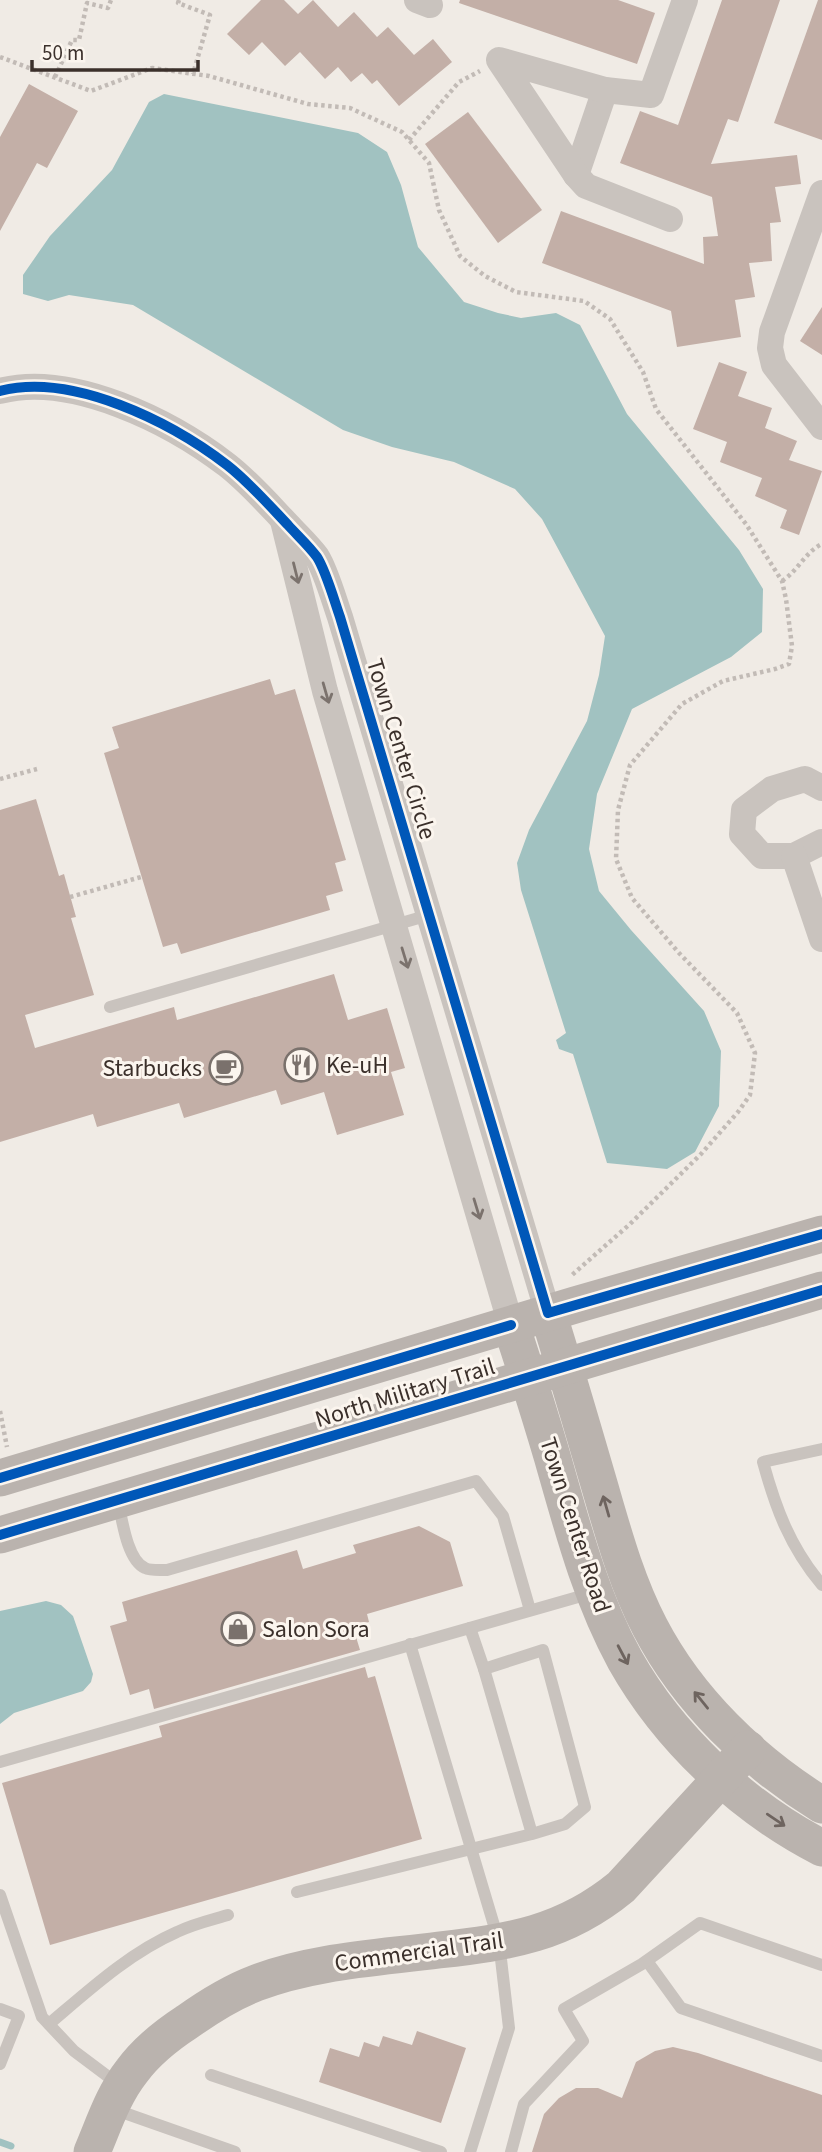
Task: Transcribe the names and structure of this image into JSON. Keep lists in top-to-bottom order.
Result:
{
  "streets": {
    "main road": ["North Military Trail", "Town Center Road", "Commercial Trail"],
    "street": ["Town Center Circle"]
  },
  "crossings": [
    ["Town Center Circle", "North Military Trail"],
    ["Town Center Circle", "Town Center Road"],
    ["North Military Trail", "Town Center Road"],
    ["Town Center Road", "Commercial Trail"]
  ],
  "places": {
    "restaurant": ["Ke-uH"],
    "cafe": ["Starbucks"],
    "shop": ["Salon Sora"]
  },
  "scale_bar": "50 m"
}
